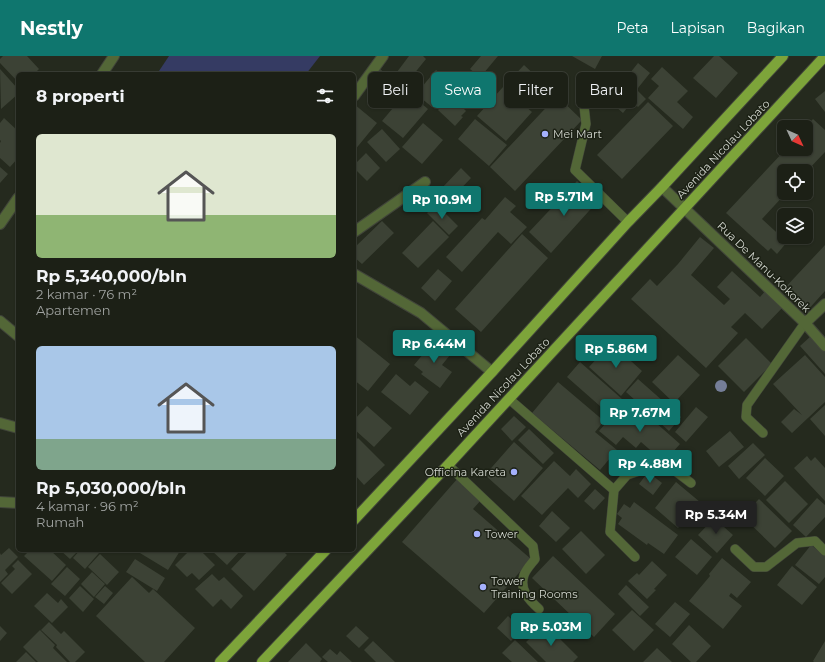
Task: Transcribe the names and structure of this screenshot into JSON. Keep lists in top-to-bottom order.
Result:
{
  "streets": {
    "main road": ["Avenida Nicolau Lobato"],
    "street": ["Rua De Manu-Kokorek"]
  },
  "crossings": [
    ["Avenida Nicolau Lobato", "Rua De Manu-Kokorek"]
  ],
  "places": [
    "Mei Mart",
    "Officina Kareta",
    "Tower",
    "Tower Training Rooms"
  ],
  "north": "bottom right",
  "page": {
    "header": "Nestly",
    "nav": ["Peta", "Lapisan", "Bagikan"],
    "chip": [
      "Beli",
      "Sewa",
      "Filter",
      "Baru"
    ],
    "heading": "8 properti",
    "list": [
      {
        "name": "Rp 5,340,000/bln",
        "note": "2 kamar · 76 m² · Apartemen"
      },
      {
        "name": "Rp 5,030,000/bln",
        "note": "4 kamar · 96 m² · Rumah"
      }
    ],
    "price": [
      "Rp 5.71M",
      "Rp 10.9M",
      "Rp 6.44M",
      "Rp 5.86M",
      "Rp 7.67M",
      "Rp 4.88M",
      "Rp 5.34M",
      "Rp 5.03M"
    ]
  }
}
